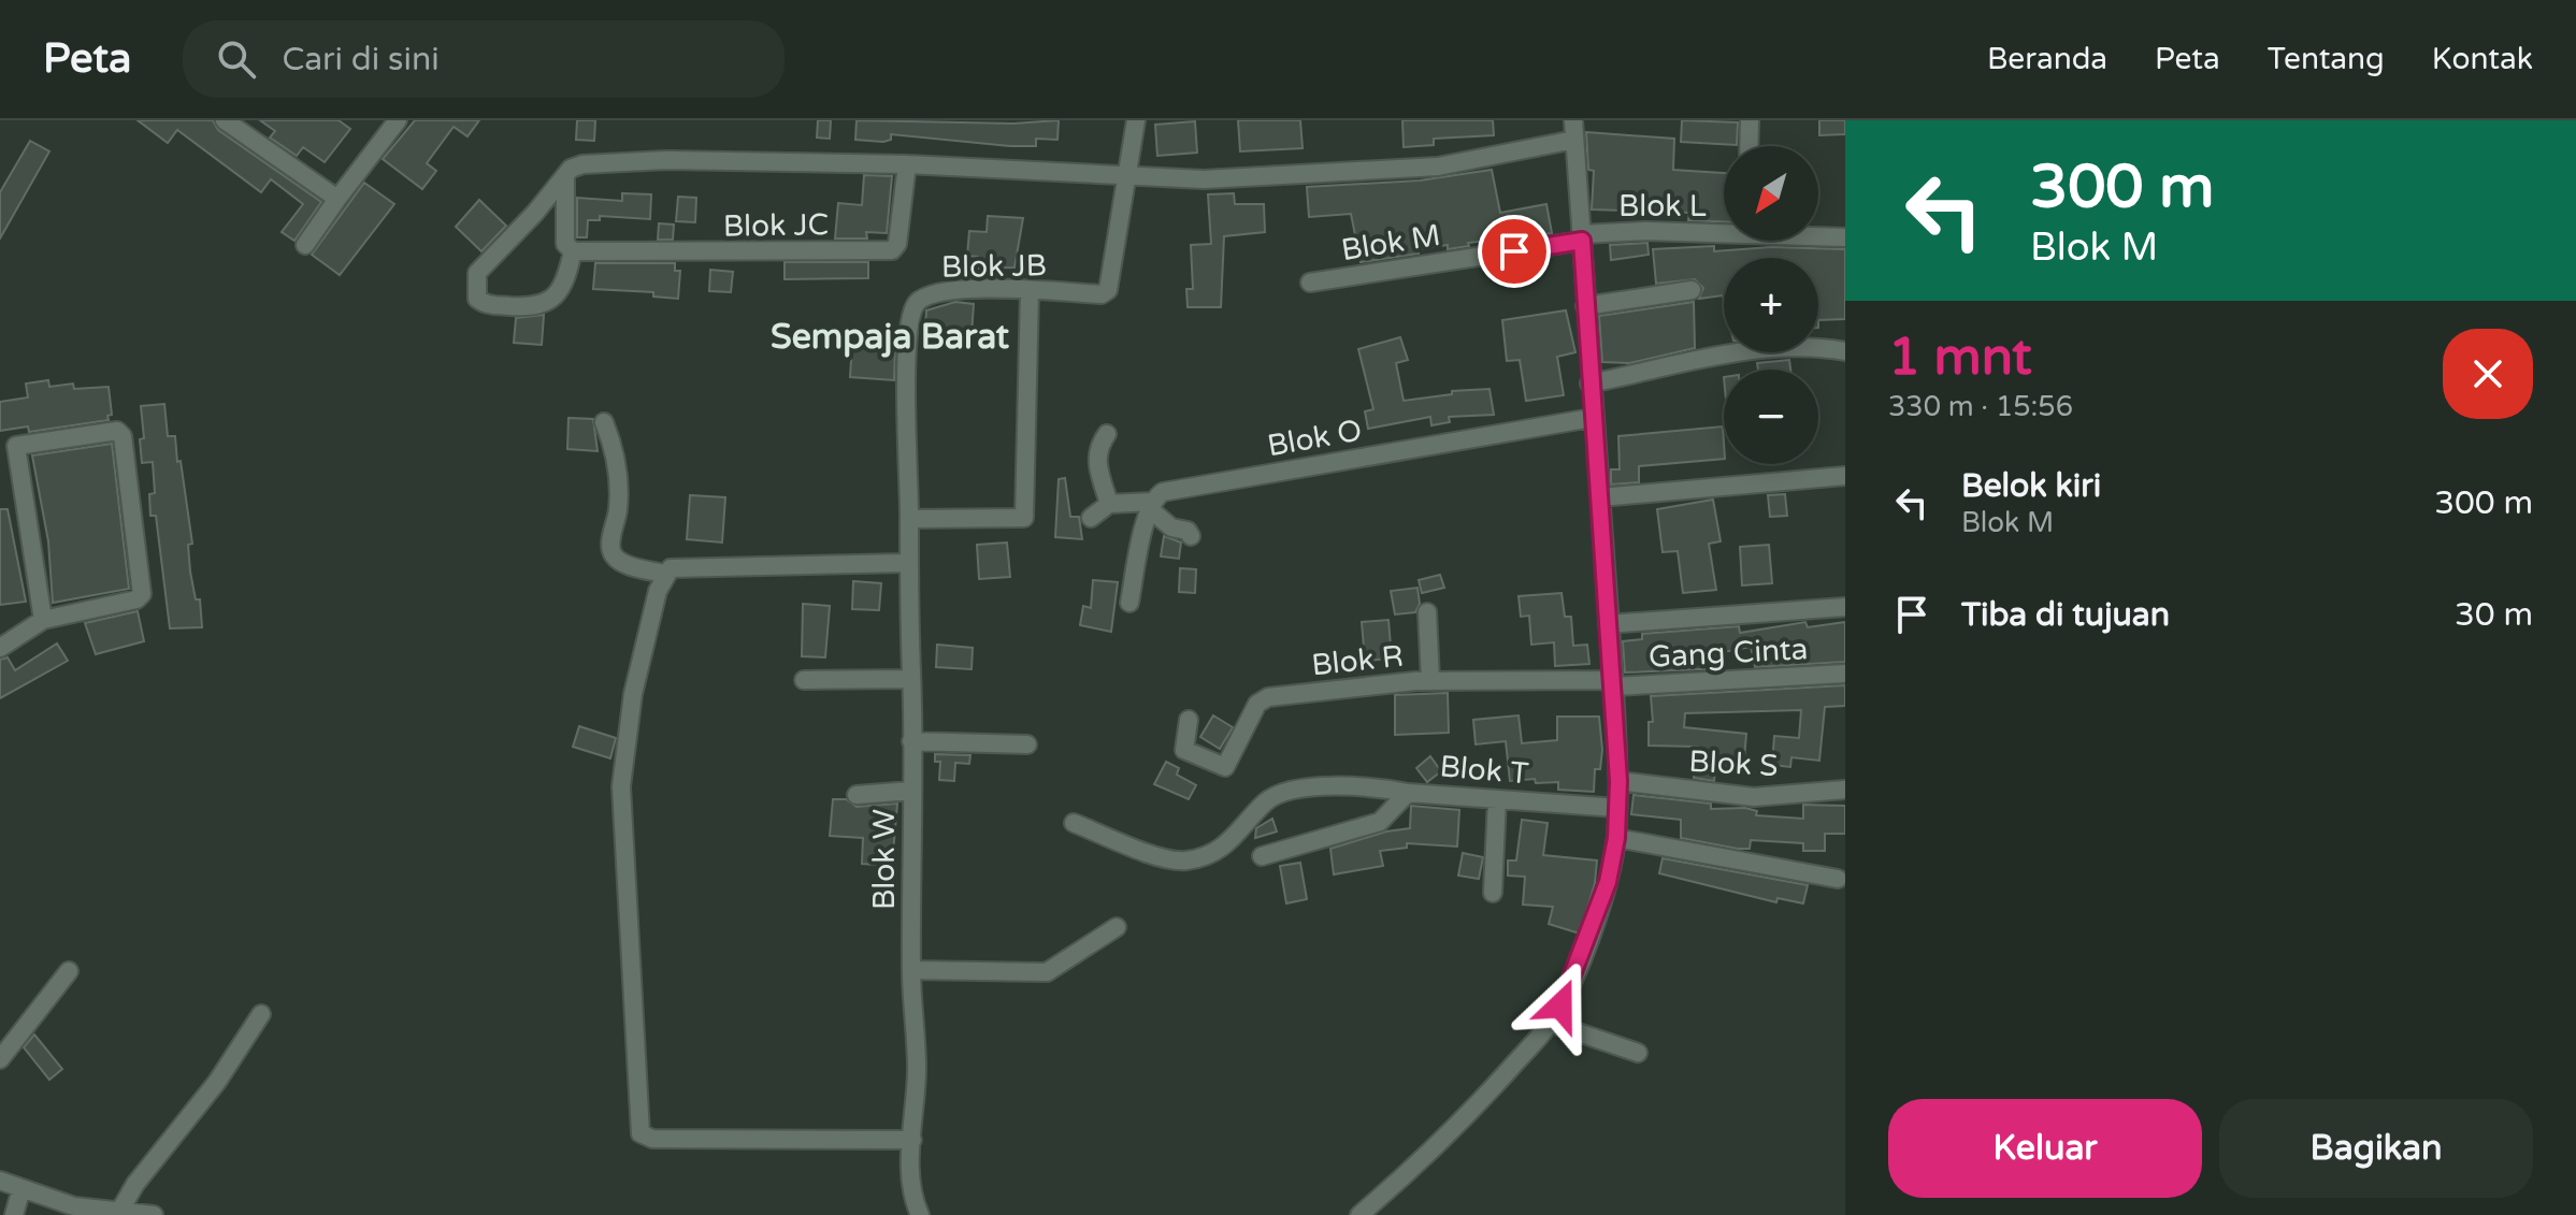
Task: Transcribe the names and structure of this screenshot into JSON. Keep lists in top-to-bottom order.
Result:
{
  "streets": {
    "street": [
      "Blok L",
      "Blok JC",
      "Blok M",
      "Blok JB",
      "Blok O",
      "Gang Cinta",
      "Blok R",
      "Blok S",
      "Blok T",
      "Blok W"
    ]
  },
  "crossings": [
    ["Blok L", "Blok M"],
    ["Blok JB", "Blok W"],
    ["Gang Cinta", "Blok R"]
  ],
  "districts": ["Sempaja Barat"],
  "north": "bottom left",
  "page": {
    "header": "Peta",
    "search": "Cari di sini",
    "nav": [
      "Beranda",
      "Peta",
      "Tentang",
      "Kontak"
    ],
    "turn": ["300 m", "Blok M"],
    "map_buttons": ["+", "−"],
    "heading": ["1 mnt", "330 m · 15:56"],
    "list": [
      {
        "name": "Belok kiri",
        "note": "Blok M",
        "value": "300 m"
      },
      {
        "name": "Tiba di tujuan",
        "value": "30 m"
      }
    ],
    "buttons": ["Keluar", "Bagikan"]
  }
}
